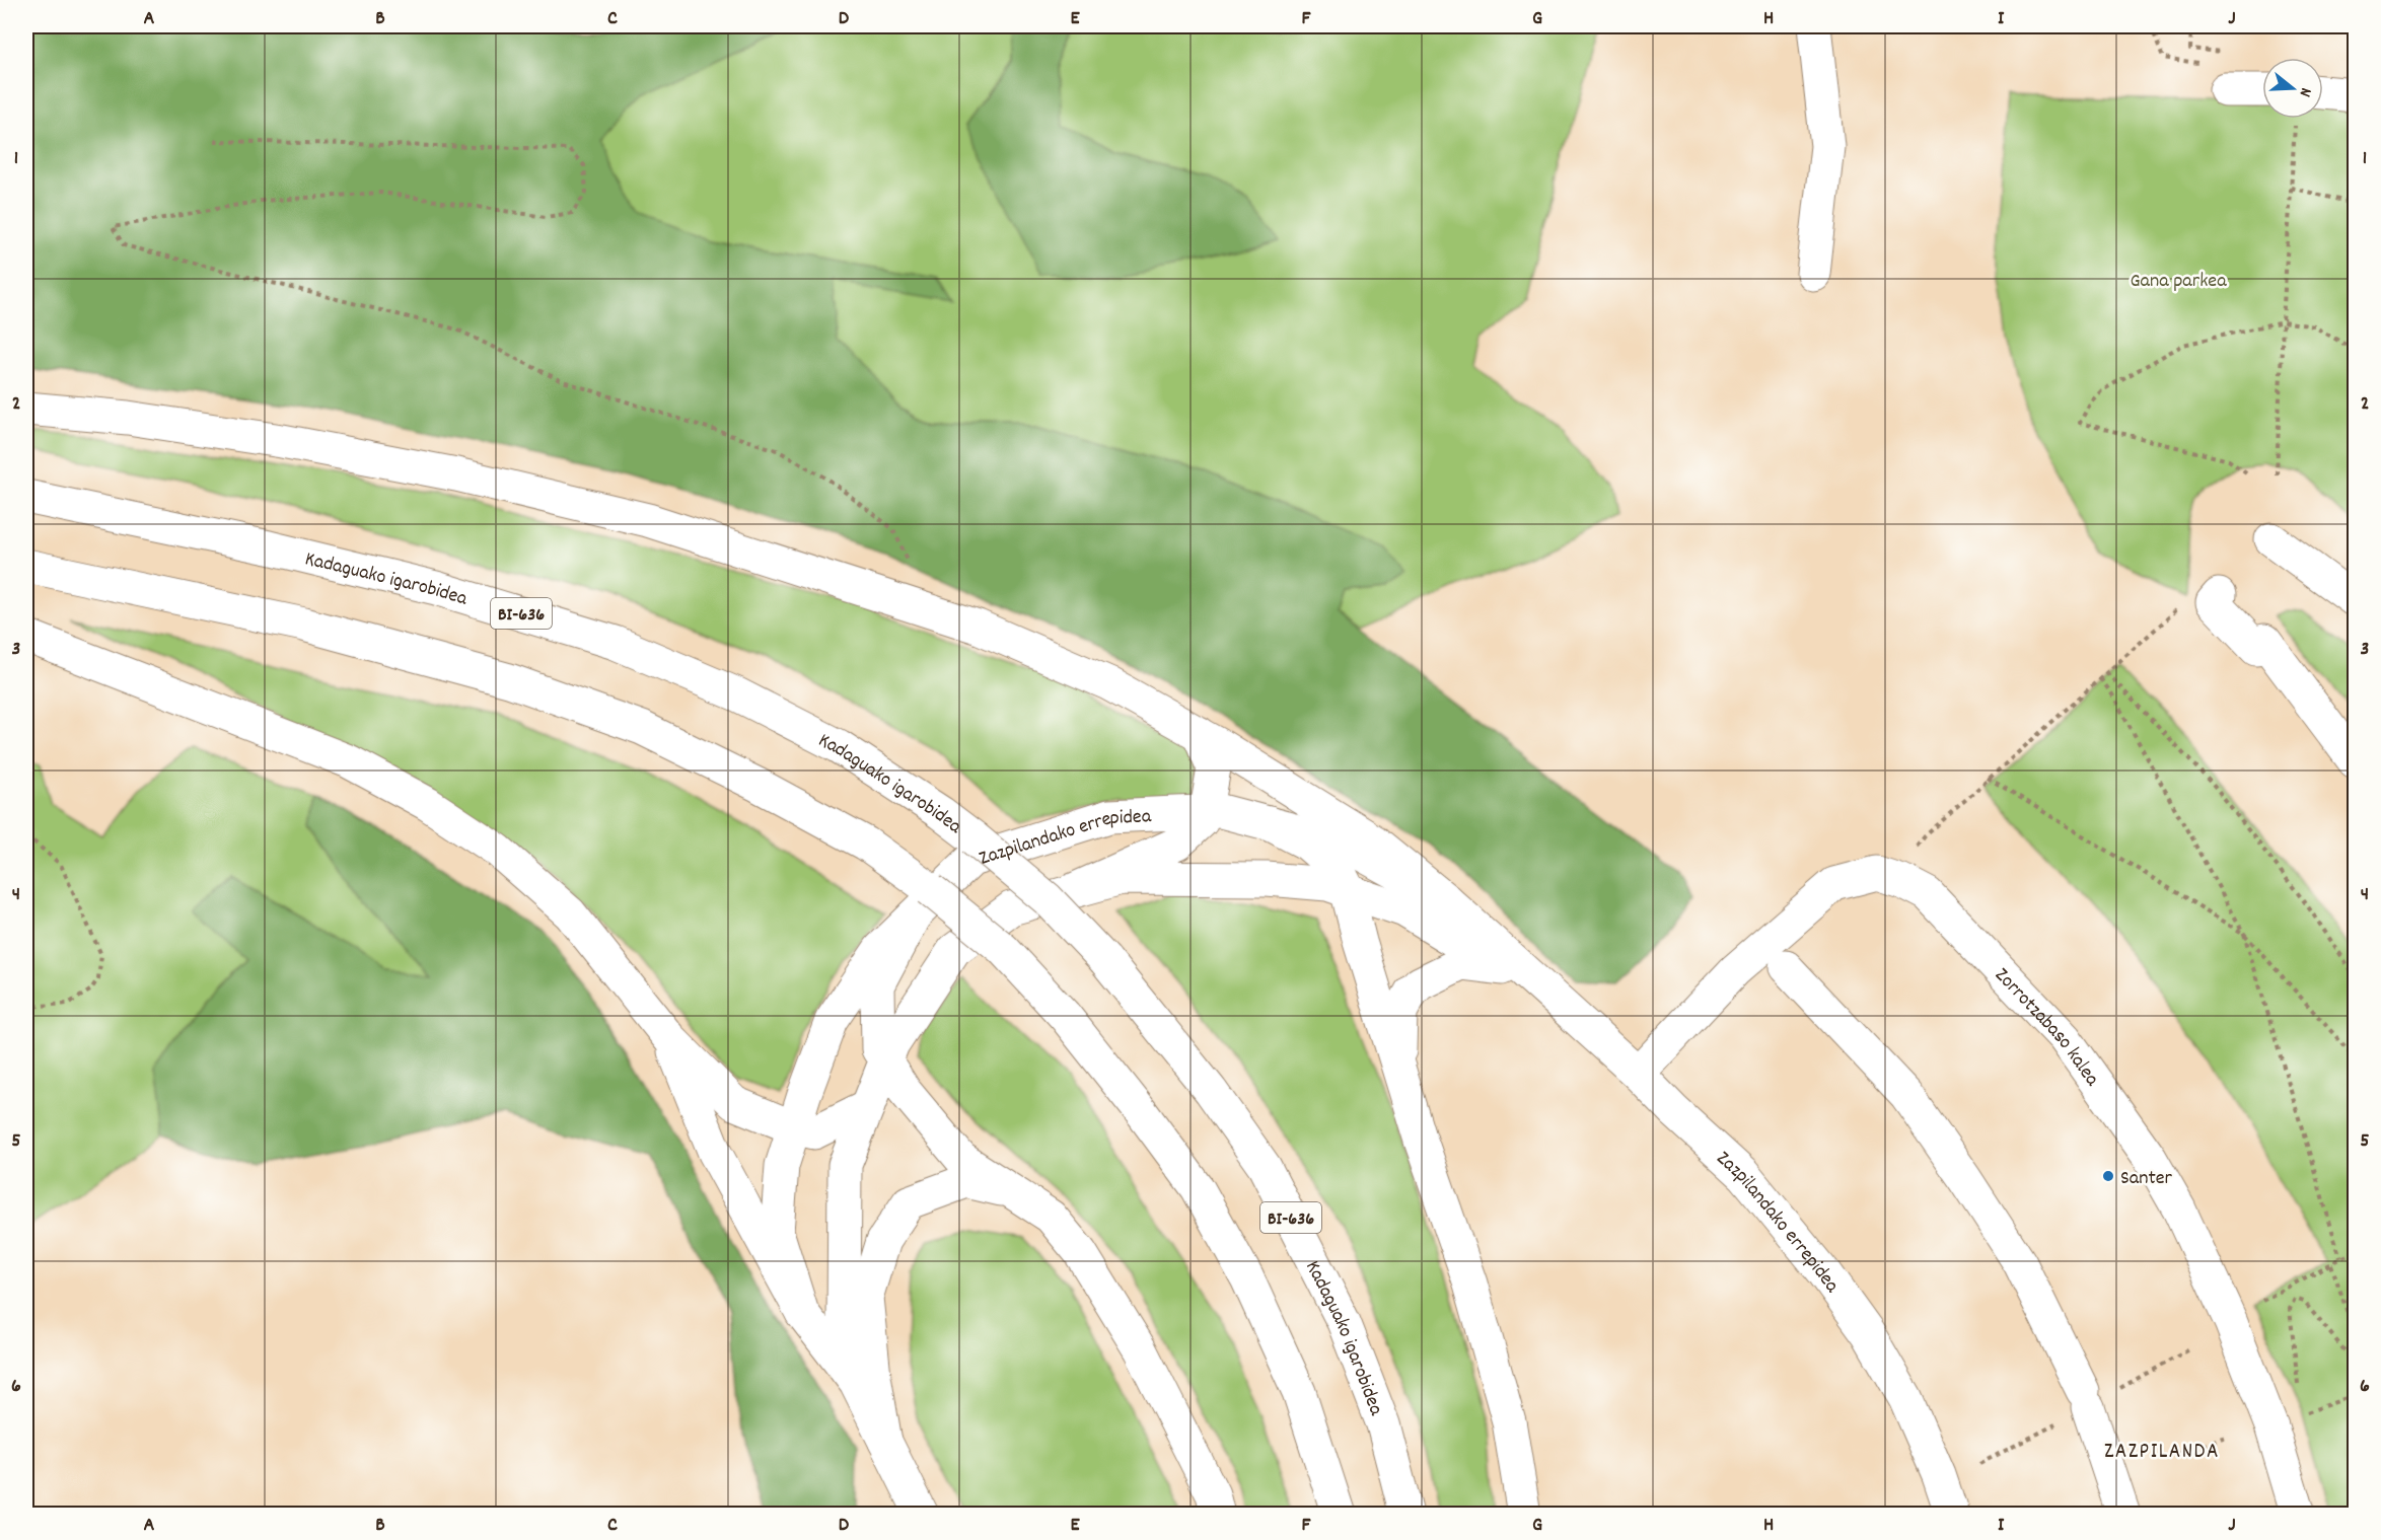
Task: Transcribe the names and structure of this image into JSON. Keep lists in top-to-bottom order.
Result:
{
  "streets": {
    "main road": [
      "Kadaguako igarobidea",
      "BI-636",
      "Zazpilandako errepidea",
      "Zorrotzabaso kalea"
    ]
  },
  "crossings": [
    ["Zazpilandako errepidea", "Zorrotzabaso kalea"]
  ],
  "districts": ["ZAZPILANDA"],
  "parks": ["Gana parkea"],
  "places": ["Santer"],
  "north": "right",
  "grid": {
    "columns": [
      "A",
      "B",
      "C",
      "D",
      "E",
      "F",
      "G",
      "H",
      "I",
      "J"
    ],
    "rows": [
      "1",
      "2",
      "3",
      "4",
      "5",
      "6"
    ]
  }
}
